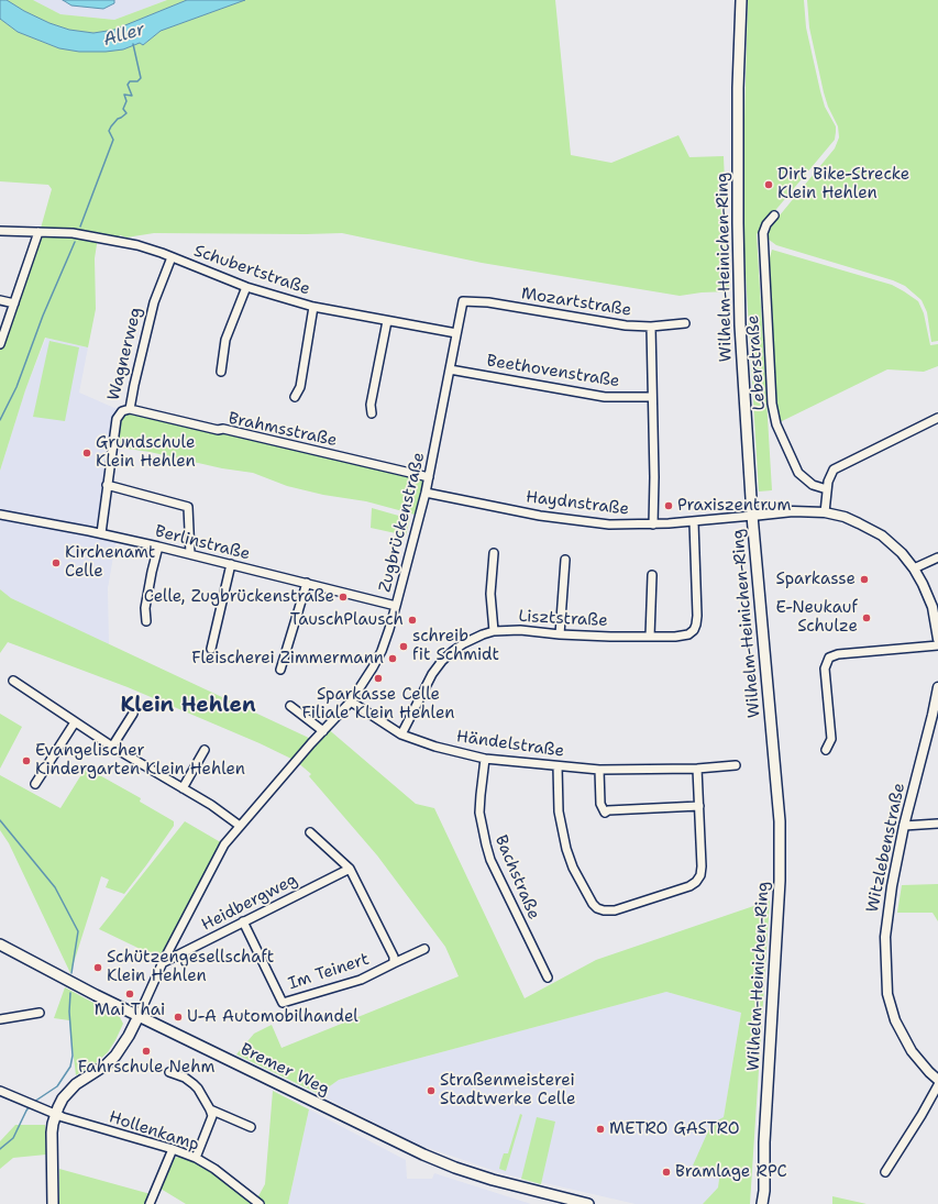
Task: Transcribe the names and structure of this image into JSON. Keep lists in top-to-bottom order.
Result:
{
  "streets": {
    "main road": ["Wilhelm-Heinichen-Ring", "Bremer Weg"],
    "street": [
      "Schubertstraße",
      "Mozartstraße",
      "Wagnerweg",
      "Leberstraße",
      "Beethovenstraße",
      "Brahmsstraße",
      "Haydnstraße",
      "Zugbrückenstraße",
      "Berlinstraße",
      "Lisztstraße",
      "Händelstraße",
      "Witzlebenstraße",
      "Bachstraße",
      "Heidbergweg",
      "Im Teinert",
      "Hollenkamp"
    ]
  },
  "crossings": [
    ["Wilhelm-Heinichen-Ring", "Haydnstraße"],
    ["Schubertstraße", "Wagnerweg"],
    ["Schubertstraße", "Zugbrückenstraße"],
    ["Mozartstraße", "Zugbrückenstraße"],
    ["Wagnerweg", "Brahmsstraße"],
    ["Wagnerweg", "Berlinstraße"],
    ["Beethovenstraße", "Zugbrückenstraße"],
    ["Brahmsstraße", "Zugbrückenstraße"],
    ["Haydnstraße", "Zugbrückenstraße"],
    ["Haydnstraße", "Lisztstraße"],
    ["Zugbrückenstraße", "Berlinstraße"],
    ["Zugbrückenstraße", "Händelstraße"],
    ["Zugbrückenstraße", "Heidbergweg"],
    ["Zugbrückenstraße", "Bremer Weg"],
    ["Lisztstraße", "Händelstraße"],
    ["Händelstraße", "Bachstraße"],
    ["Heidbergweg", "Im Teinert"]
  ],
  "districts": ["Klein Hehlen"],
  "water": ["Aller"],
  "places": [
    "Dirt Bike-Strecke Klein Hehlen",
    "Grundschule Klein Hehlen",
    "Praxiszentrum",
    "Kirchenamt Celle",
    "Sparkasse",
    "Celle, Zugbrückenstraße",
    "E-Neukauf Schulze",
    "TauschPlausch",
    "schreib fit Schmidt",
    "Fleischerei Zimmermann",
    "Sparkasse Celle Filiale Klein Hehlen",
    "Evangelischer Kindergarten Klein Hehlen",
    "Schützengesellschaft Klein Hehlen",
    "Mai Thai",
    "U-A Automobilhandel",
    "Fahrschule Nehm",
    "Straßenmeisterei Stadtwerke Celle",
    "METRO GASTRO",
    "Bramlage RPC"
  ]
}
